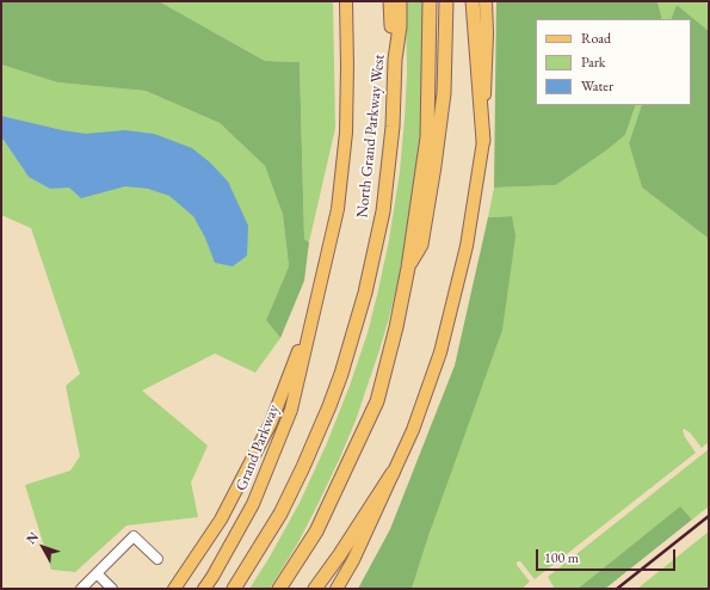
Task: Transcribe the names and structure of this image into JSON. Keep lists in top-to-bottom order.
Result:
{
  "streets": {
    "highway": ["North Grand Parkway West"],
    "main road": ["Grand Parkway"]
  },
  "crossings": [
    ["North Grand Parkway West", "Grand Parkway"]
  ],
  "legend": ["Road", "Park", "Water"],
  "scale_bar": "100 m",
  "north": "top left"
}
